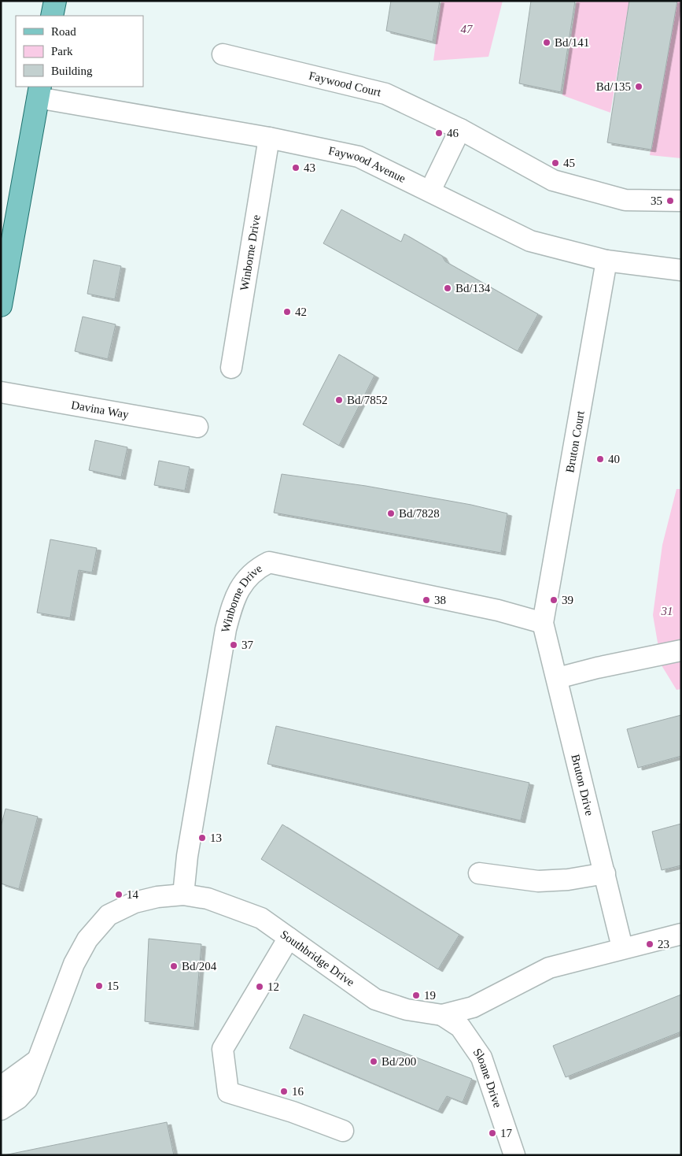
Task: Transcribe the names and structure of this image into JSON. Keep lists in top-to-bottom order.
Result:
{
  "streets": {
    "street": [
      "Faywood Court",
      "Faywood Avenue",
      "Winborne Drive",
      "Davina Way",
      "Bruton Court",
      "Bruton Drive",
      "Southbridge Drive",
      "Sloane Drive"
    ]
  },
  "crossings": [
    ["Faywood Avenue", "Winborne Drive"],
    ["Faywood Avenue", "Bruton Court"],
    ["Winborne Drive", "Bruton Court"],
    ["Winborne Drive", "Bruton Drive"],
    ["Winborne Drive", "Southbridge Drive"],
    ["Bruton Court", "Bruton Drive"],
    ["Bruton Drive", "Southbridge Drive"],
    ["Southbridge Drive", "Sloane Drive"]
  ],
  "parks": ["47", "31"],
  "places": [
    "Bd/141",
    "Bd/135",
    "46",
    "45",
    "43",
    "35",
    "Bd/134",
    "42",
    "Bd/7852",
    "40",
    "Bd/7828",
    "38",
    "39",
    "37",
    "13",
    "14",
    "23",
    "Bd/204",
    "15",
    "12",
    "19",
    "Bd/200",
    "16",
    "17"
  ],
  "legend": ["Road", "Park", "Building"]
}
